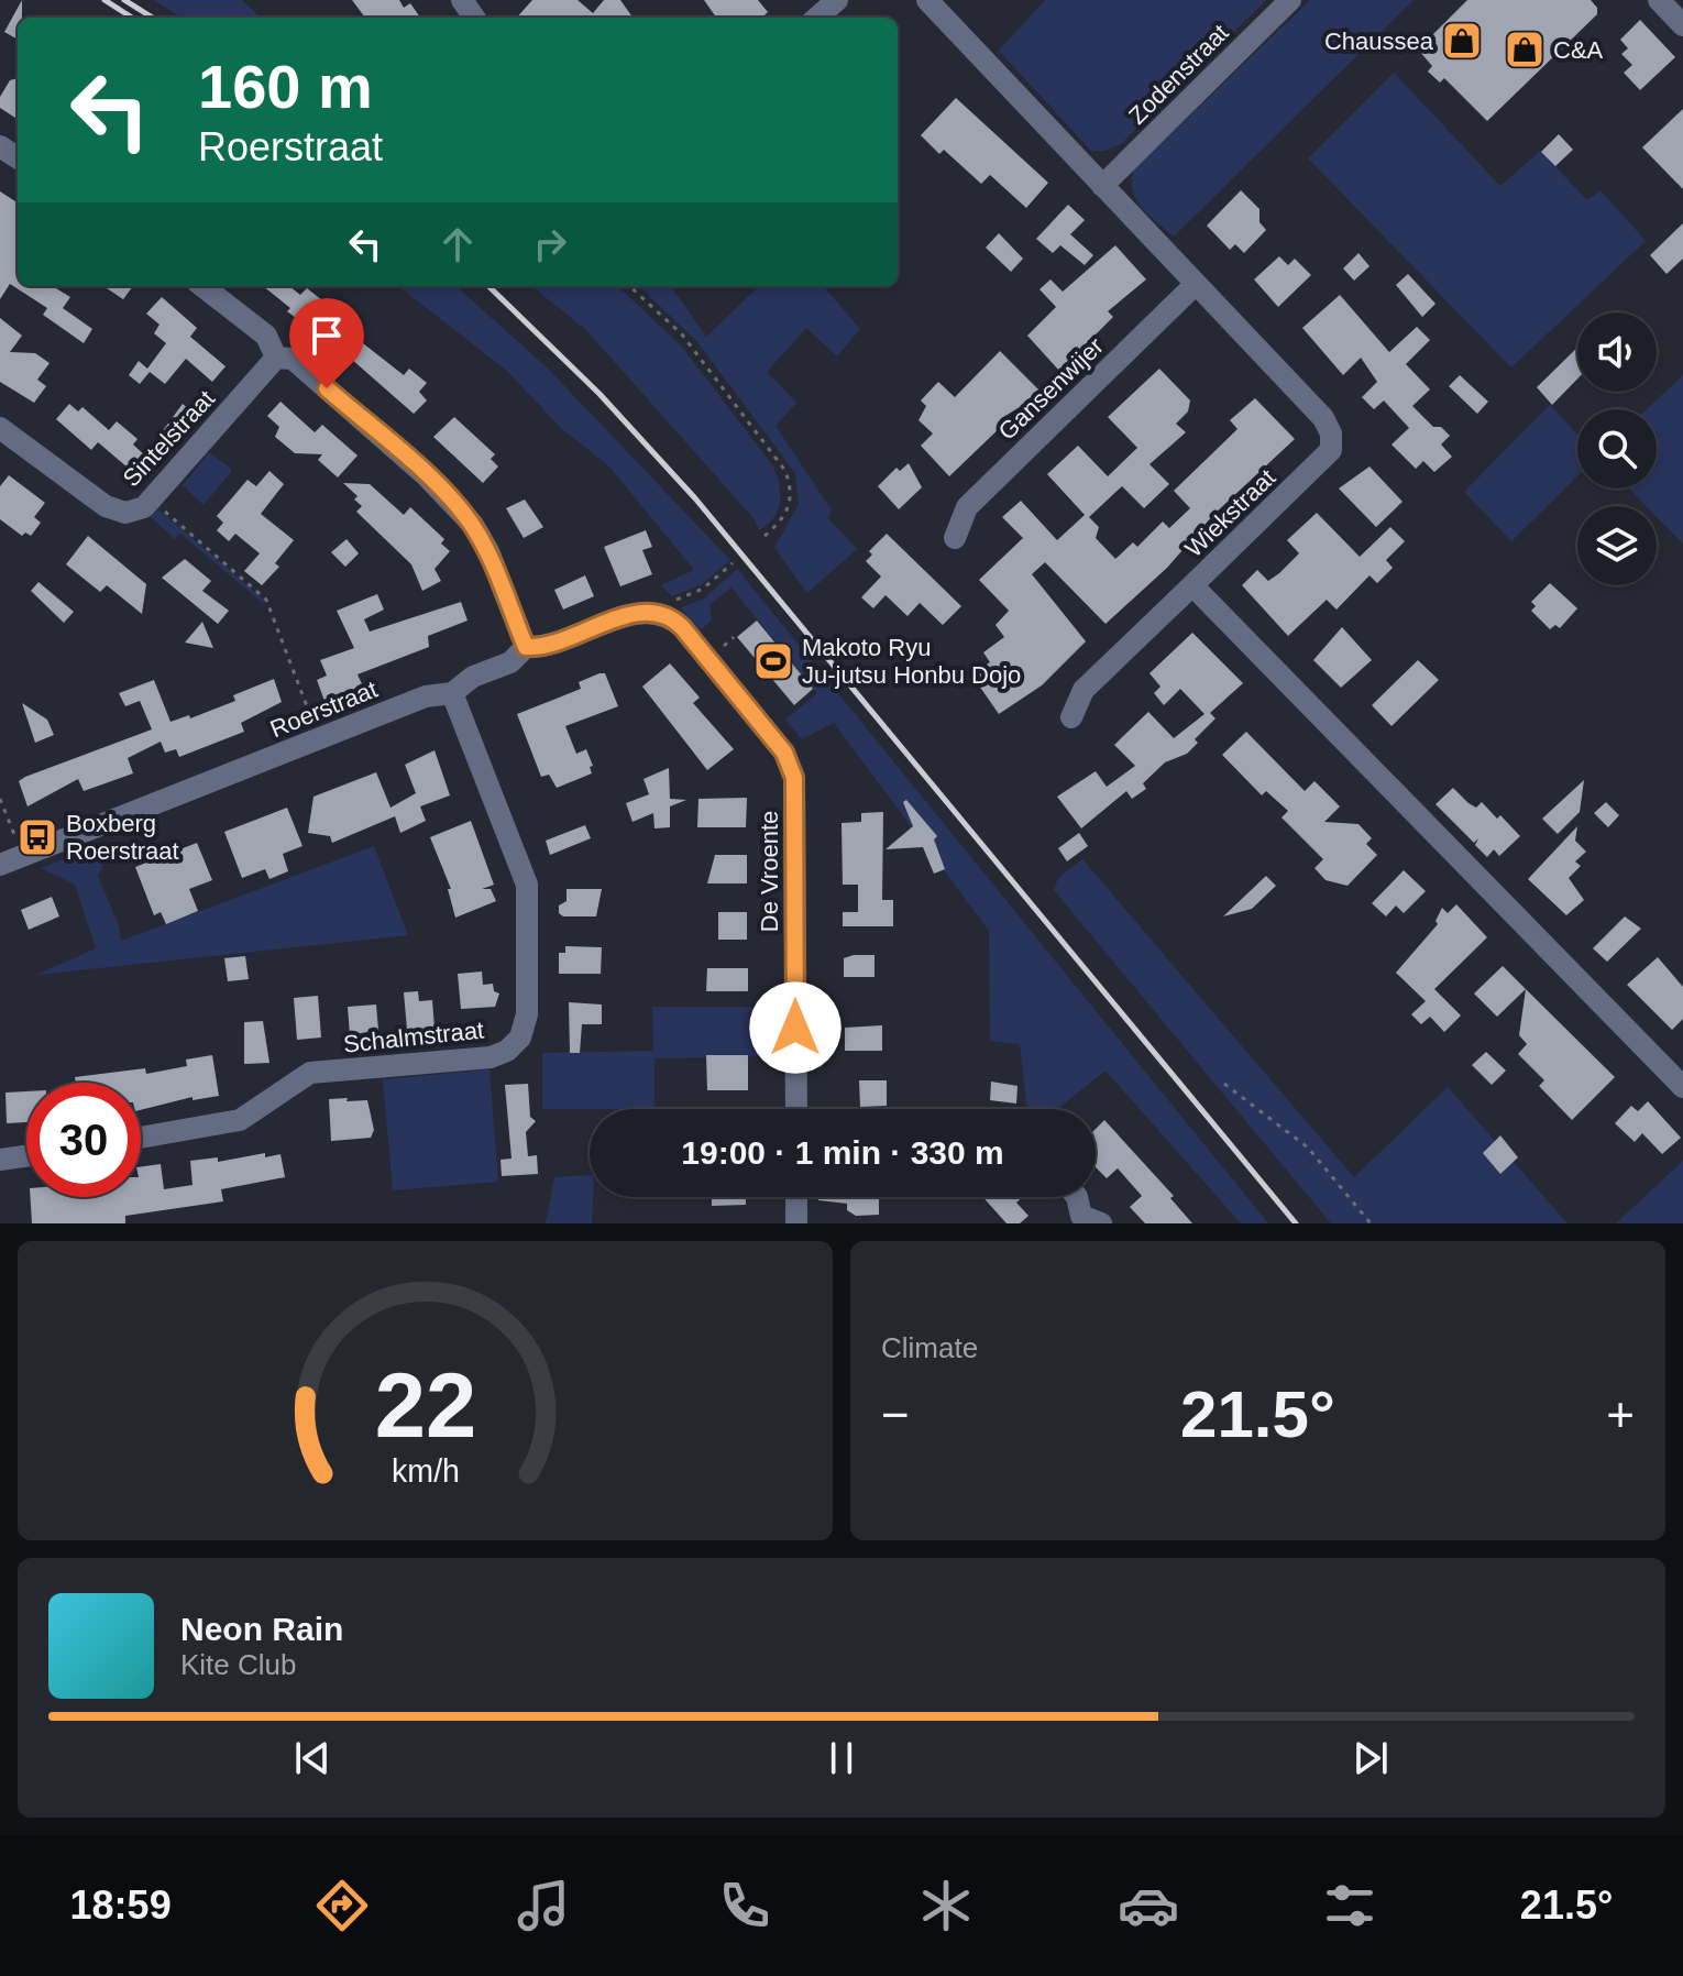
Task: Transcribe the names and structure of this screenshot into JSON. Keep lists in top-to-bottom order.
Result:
{
  "streets": {
    "street": [
      "Zodenstraat",
      "Gansenwijer",
      "Sintelstraat",
      "Wiekstraat",
      "Roerstraat",
      "De Vroente",
      "Schalmstraat"
    ]
  },
  "crossings": [
    ["Zodenstraat", "Wiekstraat"],
    ["Gansenwijer", "Wiekstraat"],
    ["Roerstraat", "De Vroente"],
    ["Roerstraat", "Schalmstraat"]
  ],
  "places": {
    "shop": ["Chaussea", "C&A"],
    "sports": ["Makoto Ryu Ju-jutsu Honbu Dojo"],
    "bus stop": ["Boxberg Roerstraat"]
  },
  "page": {
    "turn": ["160 m", "Roerstraat"],
    "limit": "30",
    "trip": "19:00 · 1 min · 330 m",
    "tile": "Climate",
    "heat": ["−", "21.5°", "+"],
    "song": ["Neon Rain", "Kite Club"],
    "tabs": ["18:59", "21.5°"],
    "gauge": ["22", "km/h"]
  }
}
